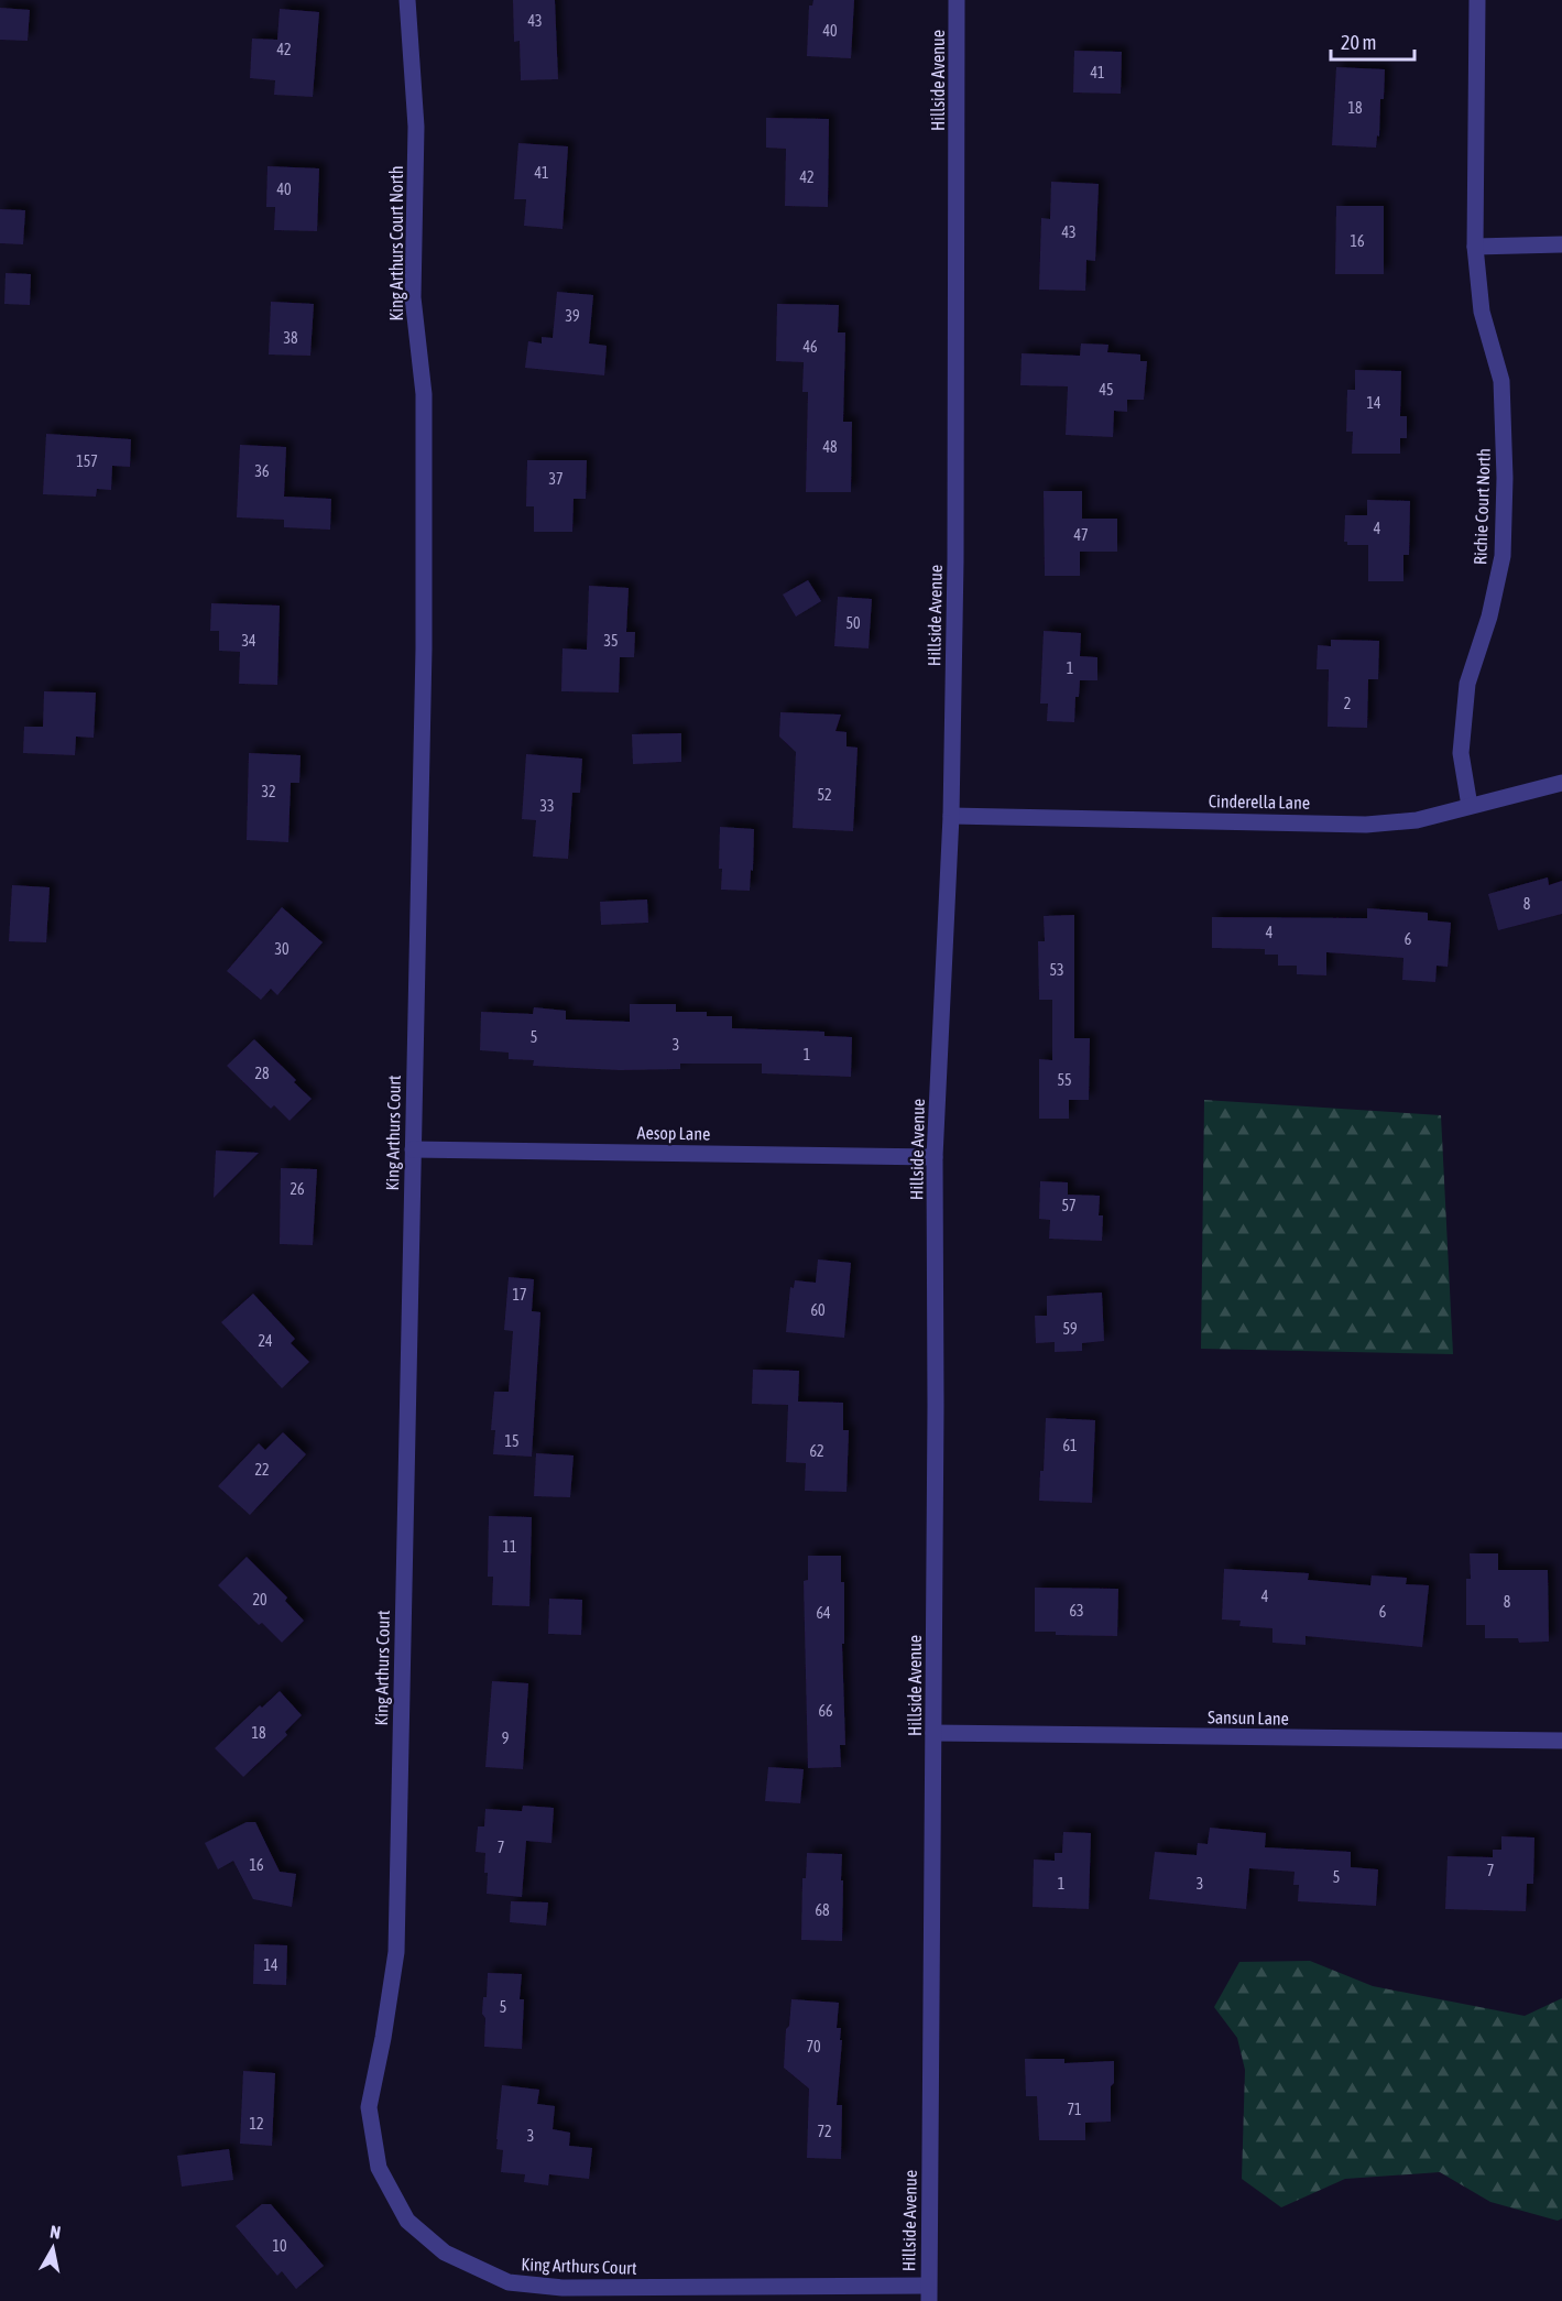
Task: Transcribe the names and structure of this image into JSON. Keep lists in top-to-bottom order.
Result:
{
  "streets": {
    "street": [
      "Hillside Avenue",
      "King Arthurs Court North",
      "Richie Court North",
      "Cinderella Lane",
      "King Arthurs Court",
      "Aesop Lane",
      "Sansun Lane"
    ]
  },
  "crossings": [
    ["Hillside Avenue", "Cinderella Lane"],
    ["Hillside Avenue", "King Arthurs Court"],
    ["Hillside Avenue", "Aesop Lane"],
    ["Hillside Avenue", "Sansun Lane"],
    ["King Arthurs Court North", "King Arthurs Court"],
    ["Richie Court North", "Cinderella Lane"],
    ["King Arthurs Court", "Aesop Lane"]
  ],
  "house_numbers": [
    "43",
    "40",
    "42",
    "41",
    "18",
    "41",
    "42",
    "40",
    "43",
    "16",
    "39",
    "38",
    "46",
    "45",
    "14",
    "48",
    "157",
    "36",
    "37",
    "4",
    "47",
    "50",
    "34",
    "35",
    "1",
    "2",
    "32",
    "52",
    "33",
    "8",
    "4",
    "6",
    "30",
    "53",
    "5",
    "3",
    "1",
    "28",
    "55",
    "26",
    "57",
    "17",
    "60",
    "59",
    "24",
    "15",
    "61",
    "62",
    "22",
    "11",
    "4",
    "20",
    "8",
    "63",
    "6",
    "64",
    "66",
    "18",
    "9",
    "7",
    "16",
    "7",
    "5",
    "1",
    "3",
    "68",
    "14",
    "5",
    "70",
    "71",
    "12",
    "72",
    "3",
    "10"
  ],
  "scale_bar": "20 m",
  "north": "top"
}
